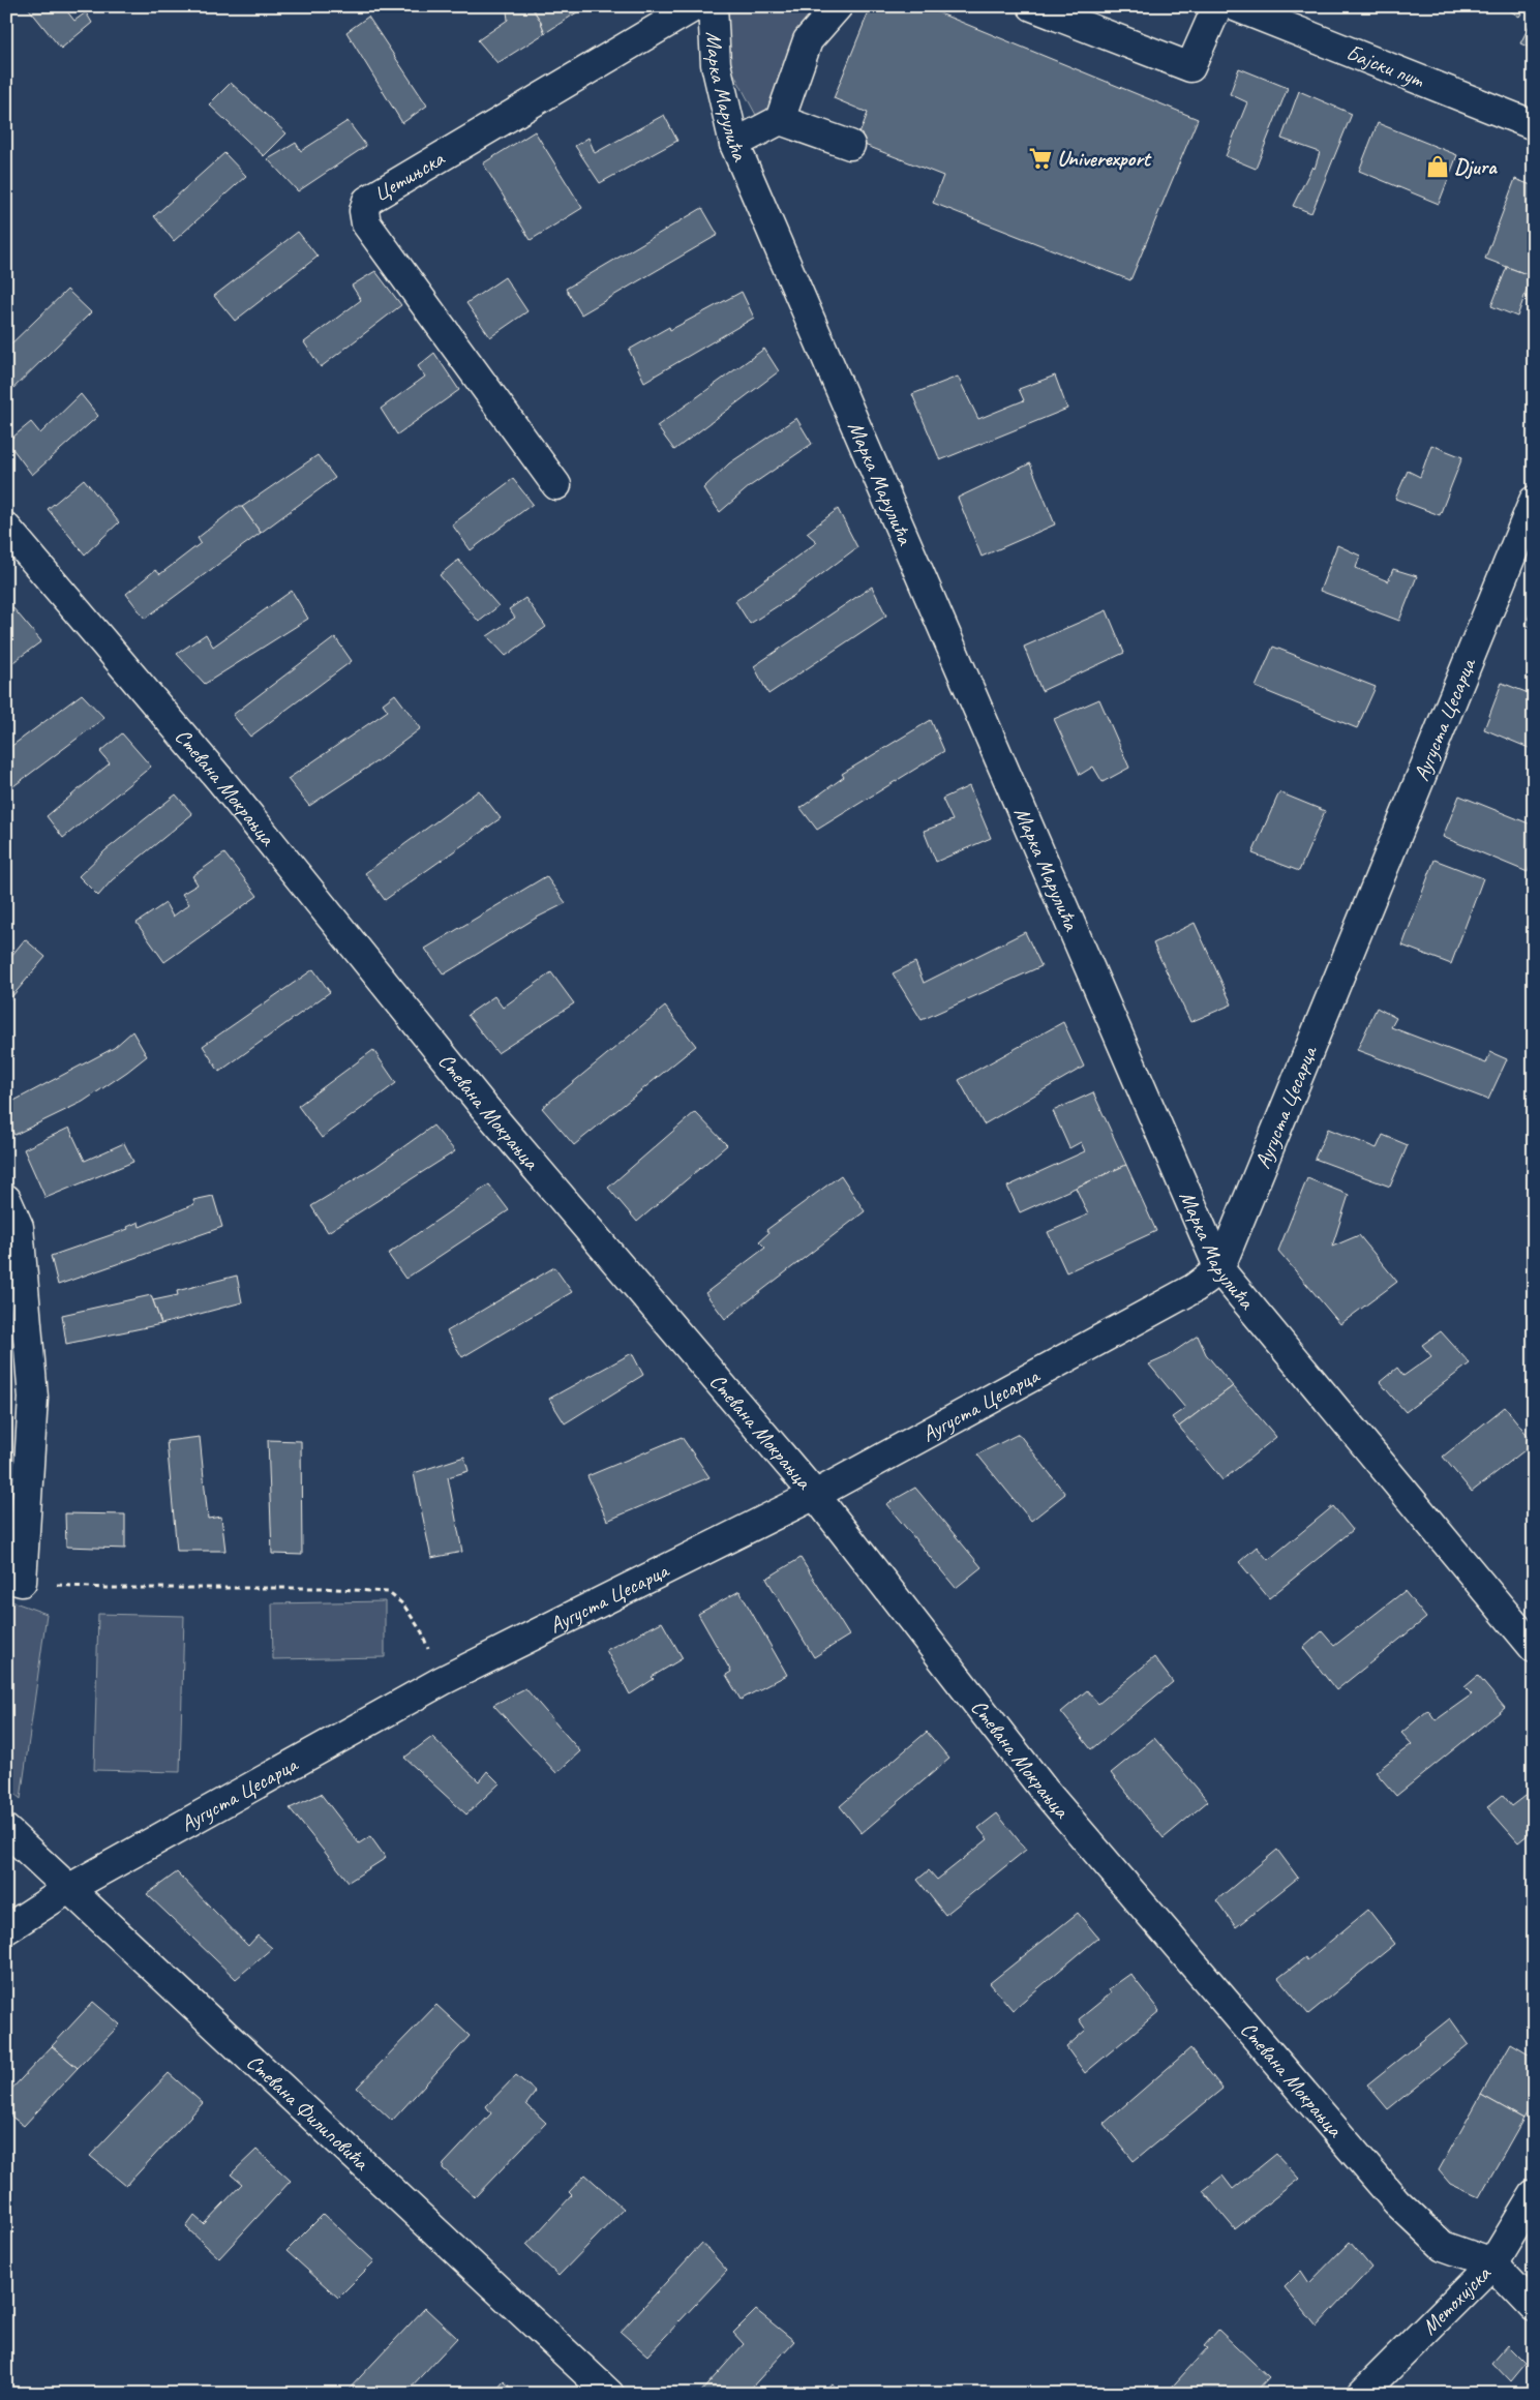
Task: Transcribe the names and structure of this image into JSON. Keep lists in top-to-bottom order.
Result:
{
  "streets": {
    "street": [
      "Бајски пут",
      "Марка Марулића",
      "Цетињска",
      "Аугуста Цесарца",
      "Стевана Мокрањца",
      "Стевана Филиповића",
      "Метохијска"
    ]
  },
  "crossings": [
    ["Марка Марулића", "Аугуста Цесарца"],
    ["Аугуста Цесарца", "Стевана Мокрањца"],
    ["Аугуста Цесарца", "Стевана Филиповића"],
    ["Стевана Мокрањца", "Метохијска"]
  ],
  "places": {
    "supermarket": ["Univerexport"],
    "shop": ["Djura"]
  }
}
